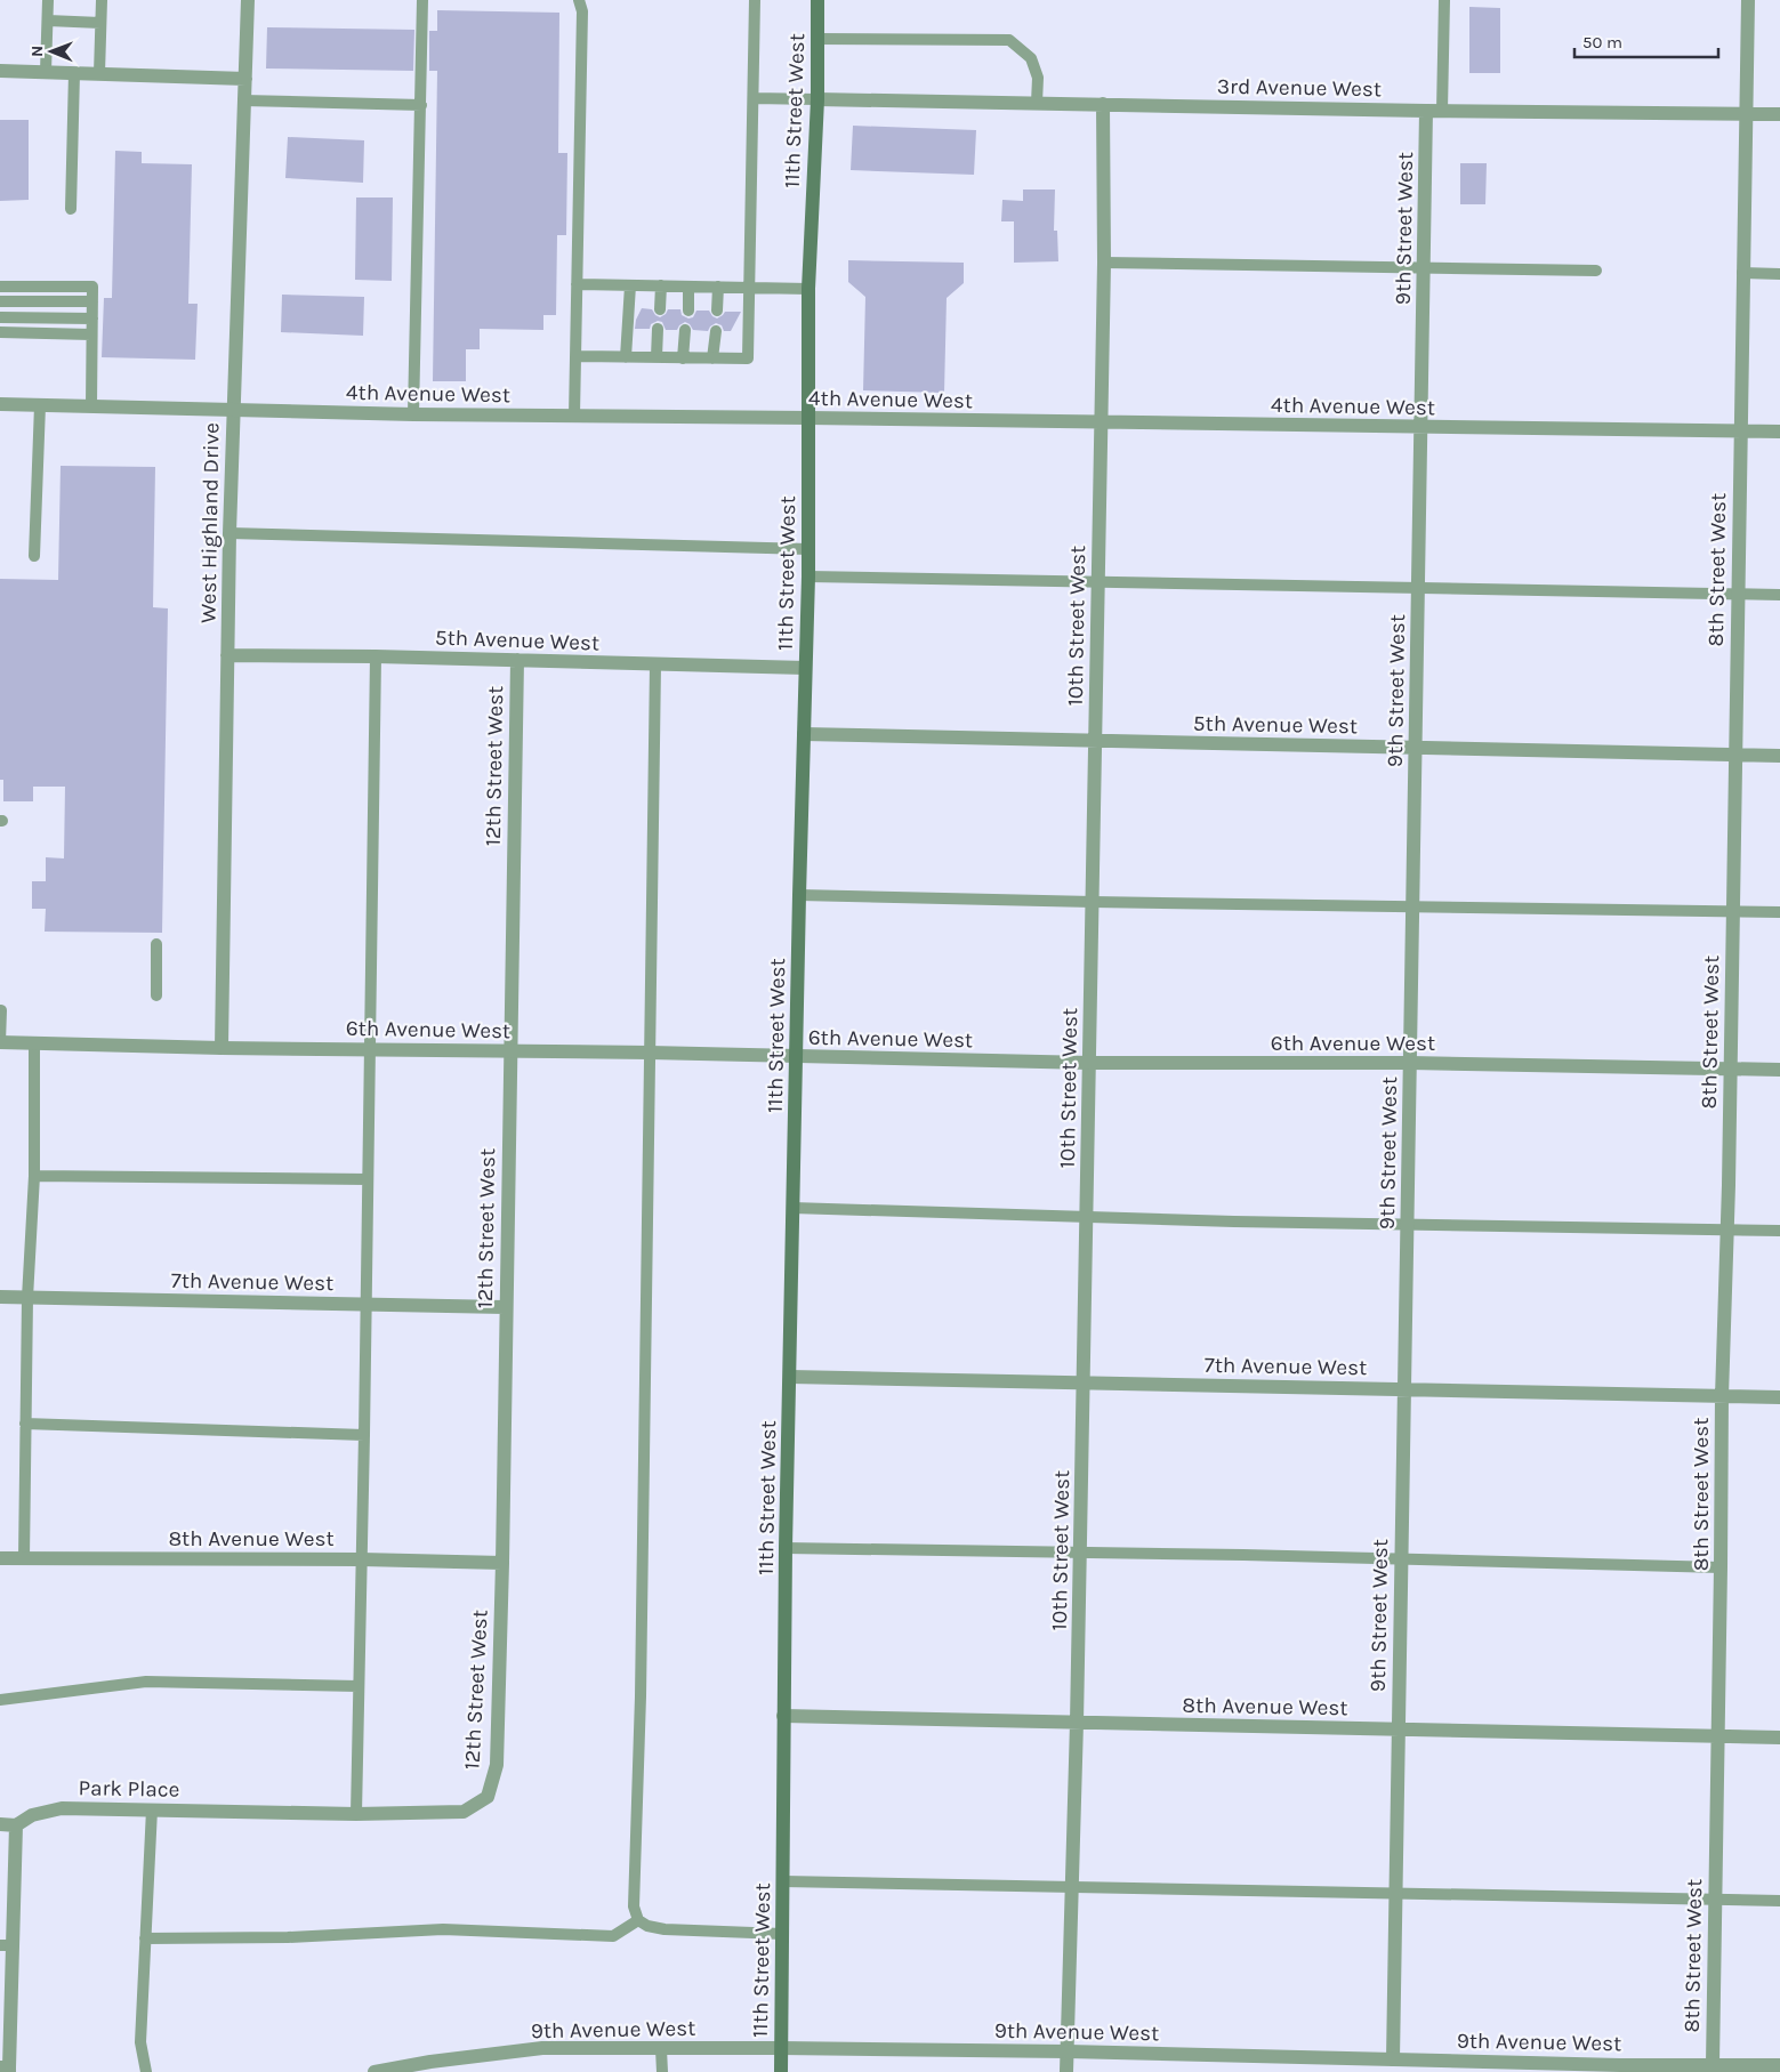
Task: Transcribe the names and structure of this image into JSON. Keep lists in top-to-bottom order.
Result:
{
  "streets": {
    "main road": ["11th Street West"],
    "street": [
      "3rd Avenue West",
      "9th Street West",
      "4th Avenue West",
      "West Highland Drive",
      "8th Street West",
      "10th Street West",
      "5th Avenue West",
      "12th Street West",
      "6th Avenue West",
      "7th Avenue West",
      "8th Avenue West",
      "Park Place",
      "9th Avenue West"
    ]
  },
  "crossings": [
    ["3rd Avenue West", "11th Street West"],
    ["3rd Avenue West", "9th Street West"],
    ["3rd Avenue West", "8th Street West"],
    ["3rd Avenue West", "10th Street West"],
    ["11th Street West", "4th Avenue West"],
    ["11th Street West", "5th Avenue West"],
    ["11th Street West", "6th Avenue West"],
    ["11th Street West", "7th Avenue West"],
    ["11th Street West", "8th Avenue West"],
    ["11th Street West", "9th Avenue West"],
    ["9th Street West", "4th Avenue West"],
    ["9th Street West", "5th Avenue West"],
    ["9th Street West", "6th Avenue West"],
    ["9th Street West", "7th Avenue West"],
    ["9th Street West", "8th Avenue West"],
    ["9th Street West", "9th Avenue West"],
    ["4th Avenue West", "West Highland Drive"],
    ["4th Avenue West", "8th Street West"],
    ["4th Avenue West", "10th Street West"],
    ["West Highland Drive", "5th Avenue West"],
    ["West Highland Drive", "6th Avenue West"],
    ["8th Street West", "5th Avenue West"],
    ["8th Street West", "6th Avenue West"],
    ["8th Street West", "7th Avenue West"],
    ["8th Street West", "8th Avenue West"],
    ["8th Street West", "9th Avenue West"],
    ["10th Street West", "5th Avenue West"],
    ["10th Street West", "6th Avenue West"],
    ["10th Street West", "7th Avenue West"],
    ["10th Street West", "8th Avenue West"],
    ["10th Street West", "9th Avenue West"],
    ["5th Avenue West", "12th Street West"],
    ["12th Street West", "6th Avenue West"],
    ["12th Street West", "7th Avenue West"],
    ["12th Street West", "8th Avenue West"],
    ["12th Street West", "Park Place"]
  ],
  "scale_bar": "50 m",
  "north": "left"
}
